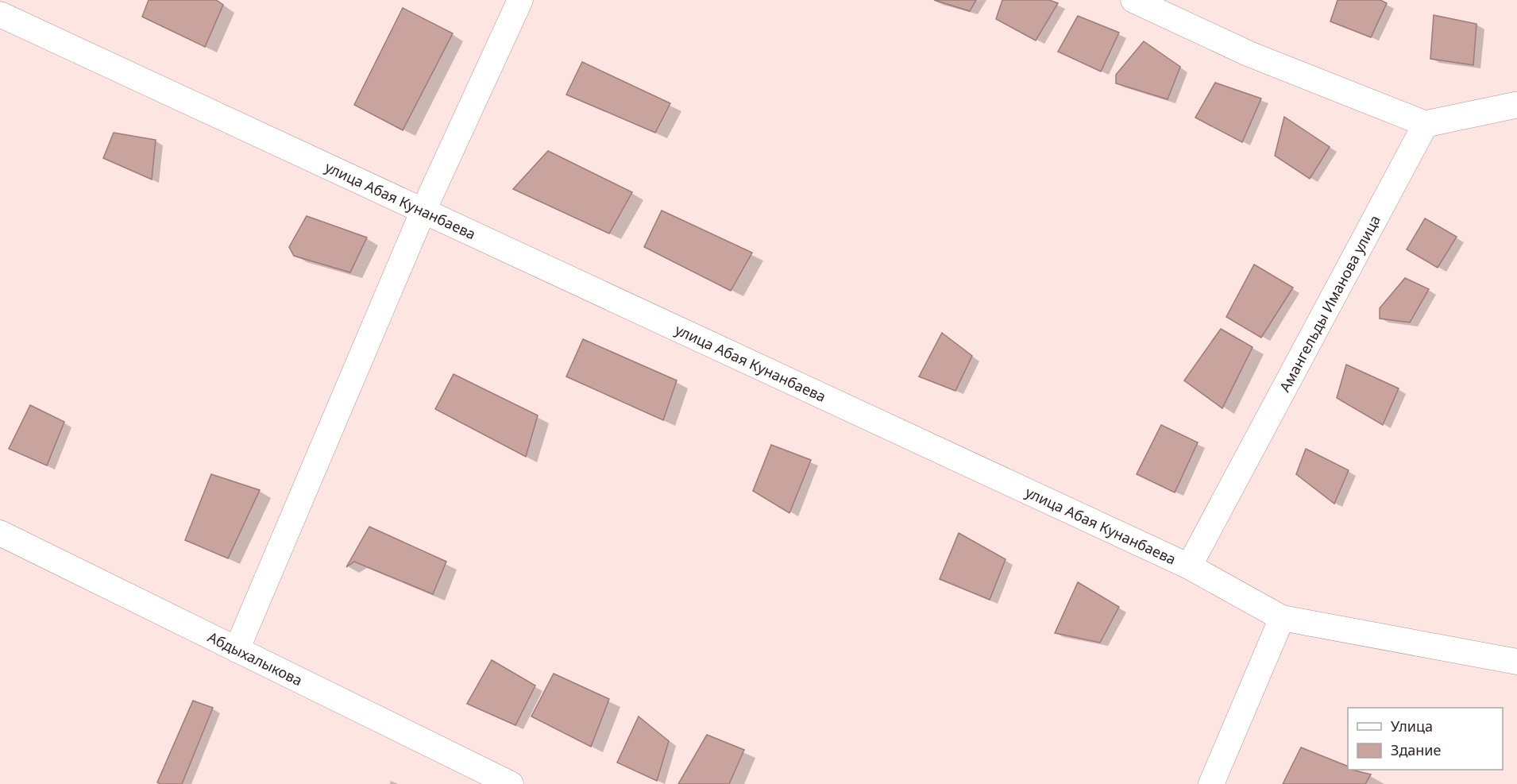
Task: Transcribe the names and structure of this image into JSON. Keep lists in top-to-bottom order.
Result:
{
  "streets": {
    "street": ["улица Абая Кунанбаева", "Амангельды Иманова улица", "Абдыхалыкова"]
  },
  "crossings": [
    ["улица Абая Кунанбаева", "Амангельды Иманова улица"]
  ],
  "legend": ["Улица", "Здание"]
}
